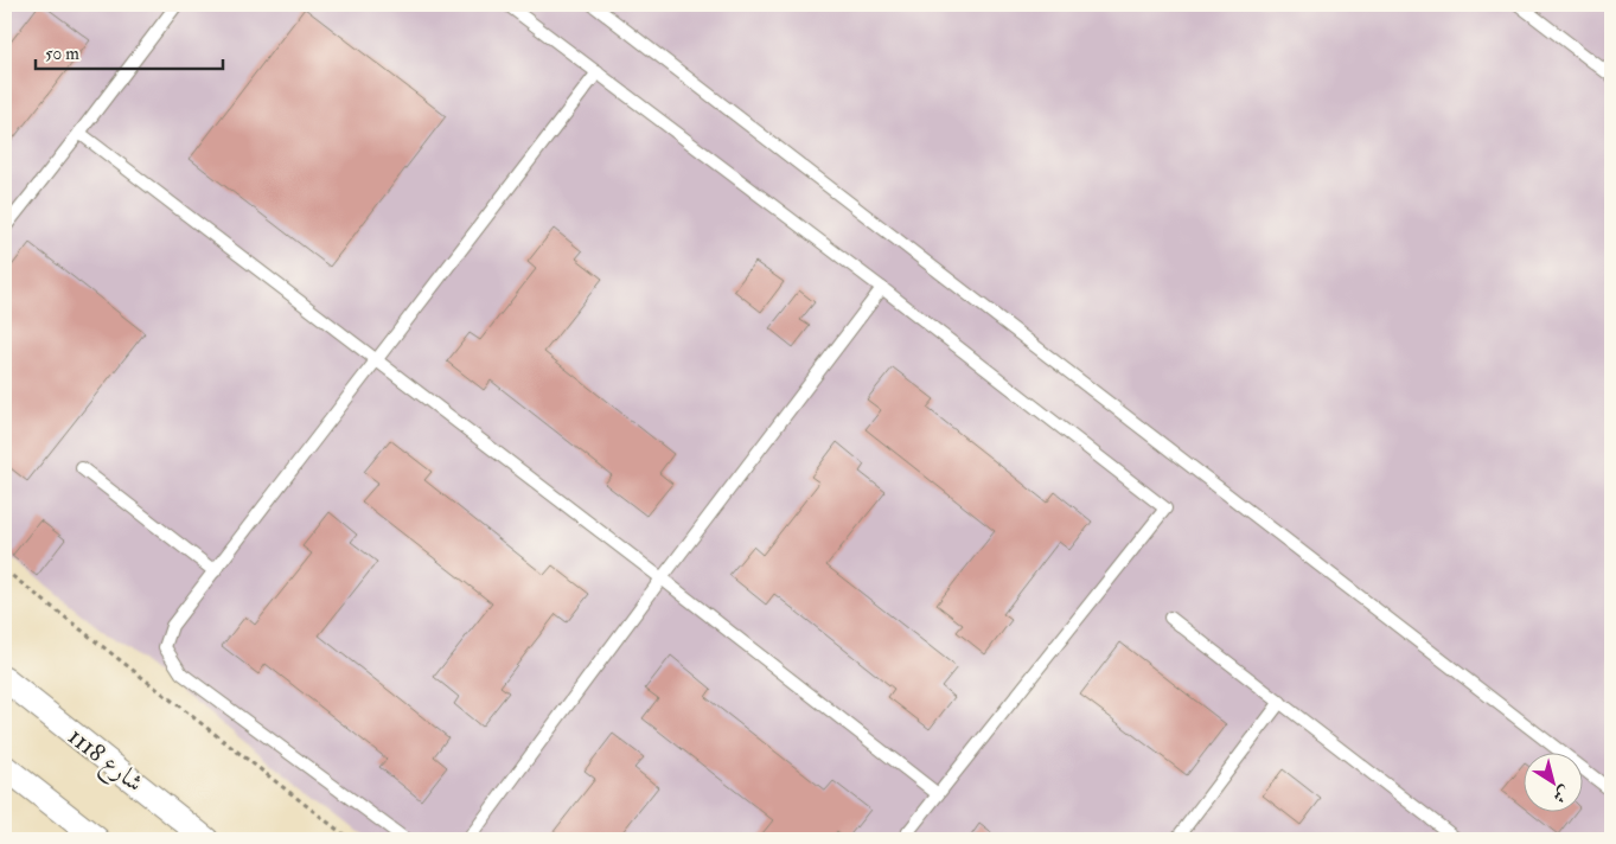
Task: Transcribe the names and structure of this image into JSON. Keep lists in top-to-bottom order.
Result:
{
  "streets": {
    "street": ["شارع 1118"]
  },
  "scale_bar": "50 m",
  "north": "bottom right"
}
